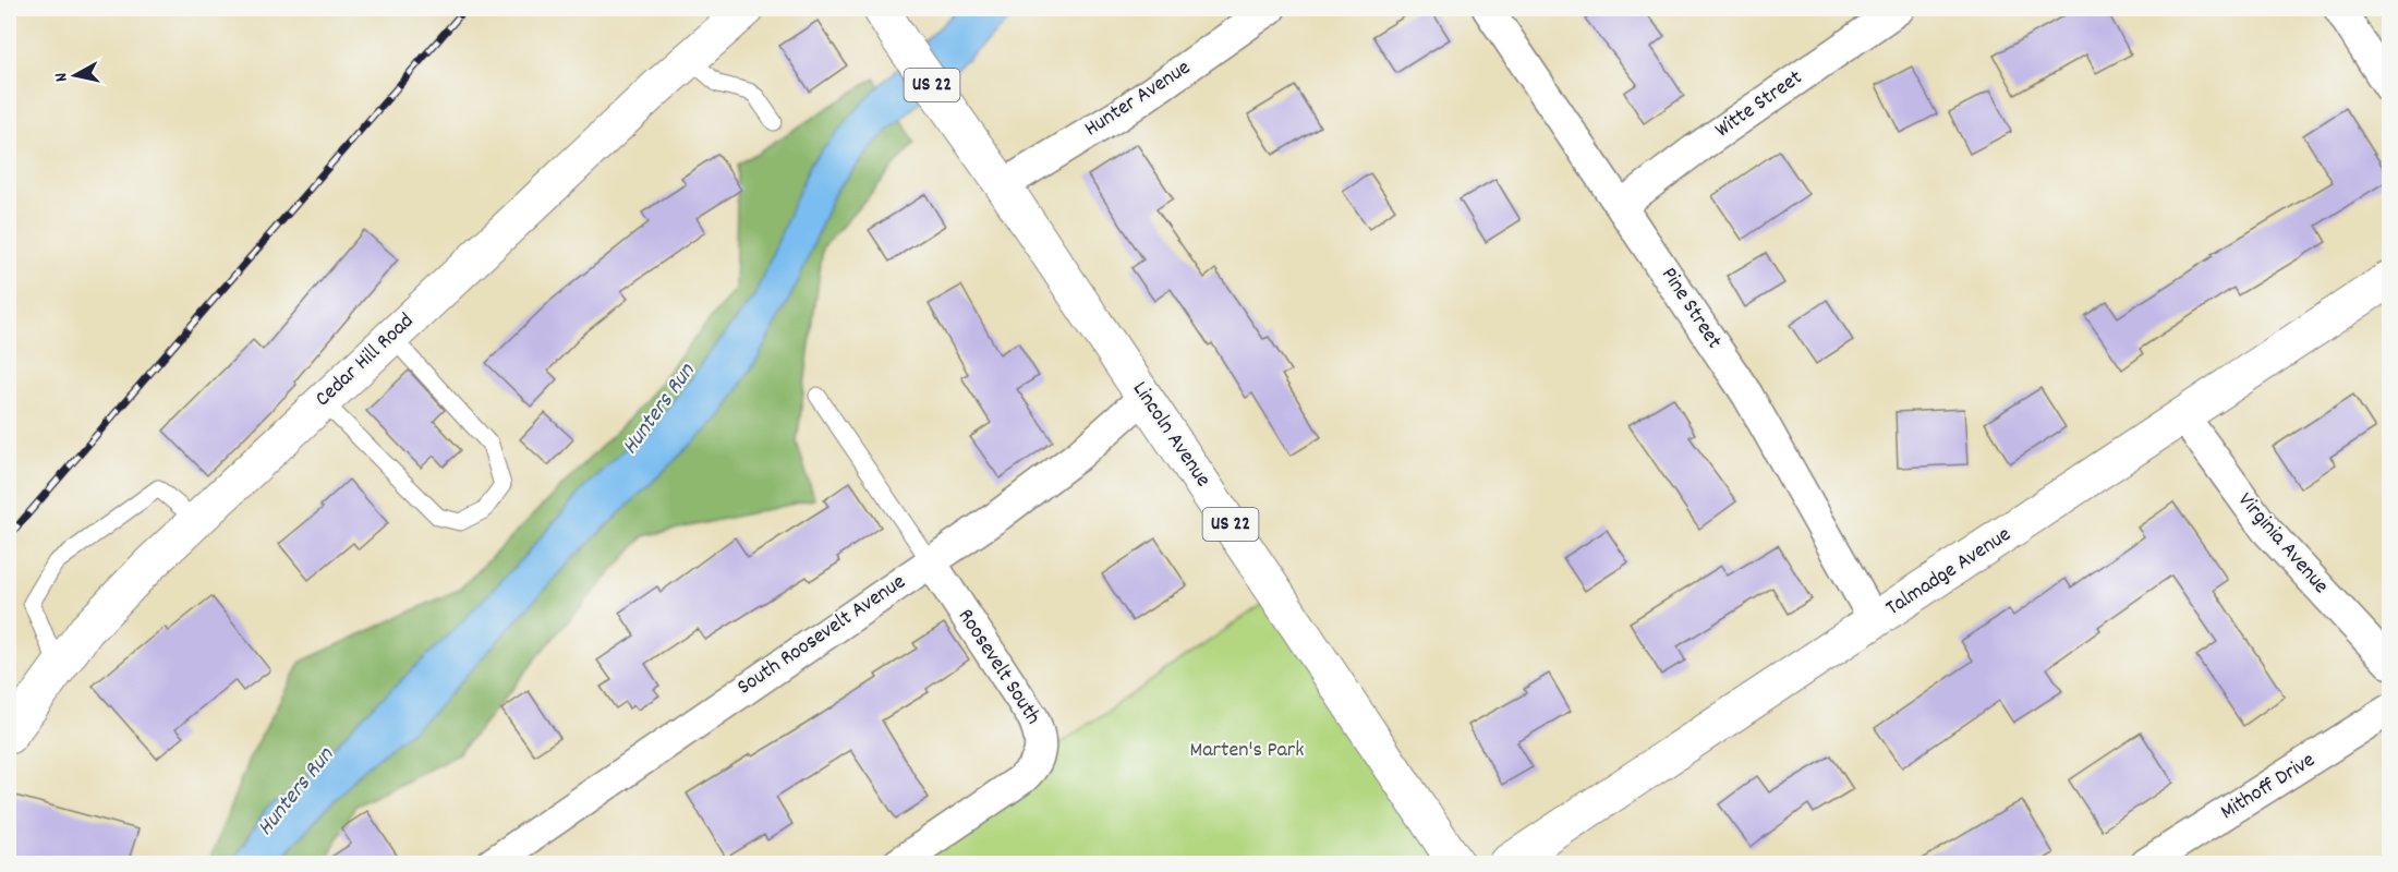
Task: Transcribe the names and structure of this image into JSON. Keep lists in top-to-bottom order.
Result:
{
  "streets": {
    "main road": [
      "US 22",
      "Cedar Hill Road",
      "Lincoln Avenue",
      "Talmadge Avenue"
    ],
    "street": [
      "Hunter Avenue",
      "Witte Street",
      "Pine Street",
      "Virginia Avenue",
      "South Roosevelt Avenue",
      "Roosevelt South",
      "Mithoff Drive"
    ]
  },
  "crossings": [
    ["Hunter Avenue", "Lincoln Avenue"],
    ["Witte Street", "Pine Street"],
    ["Pine Street", "Talmadge Avenue"],
    ["Lincoln Avenue", "South Roosevelt Avenue"],
    ["Virginia Avenue", "Talmadge Avenue"],
    ["South Roosevelt Avenue", "Roosevelt South"]
  ],
  "water": ["Hunters Run"],
  "parks": ["Marten's Park"],
  "north": "left"
}
